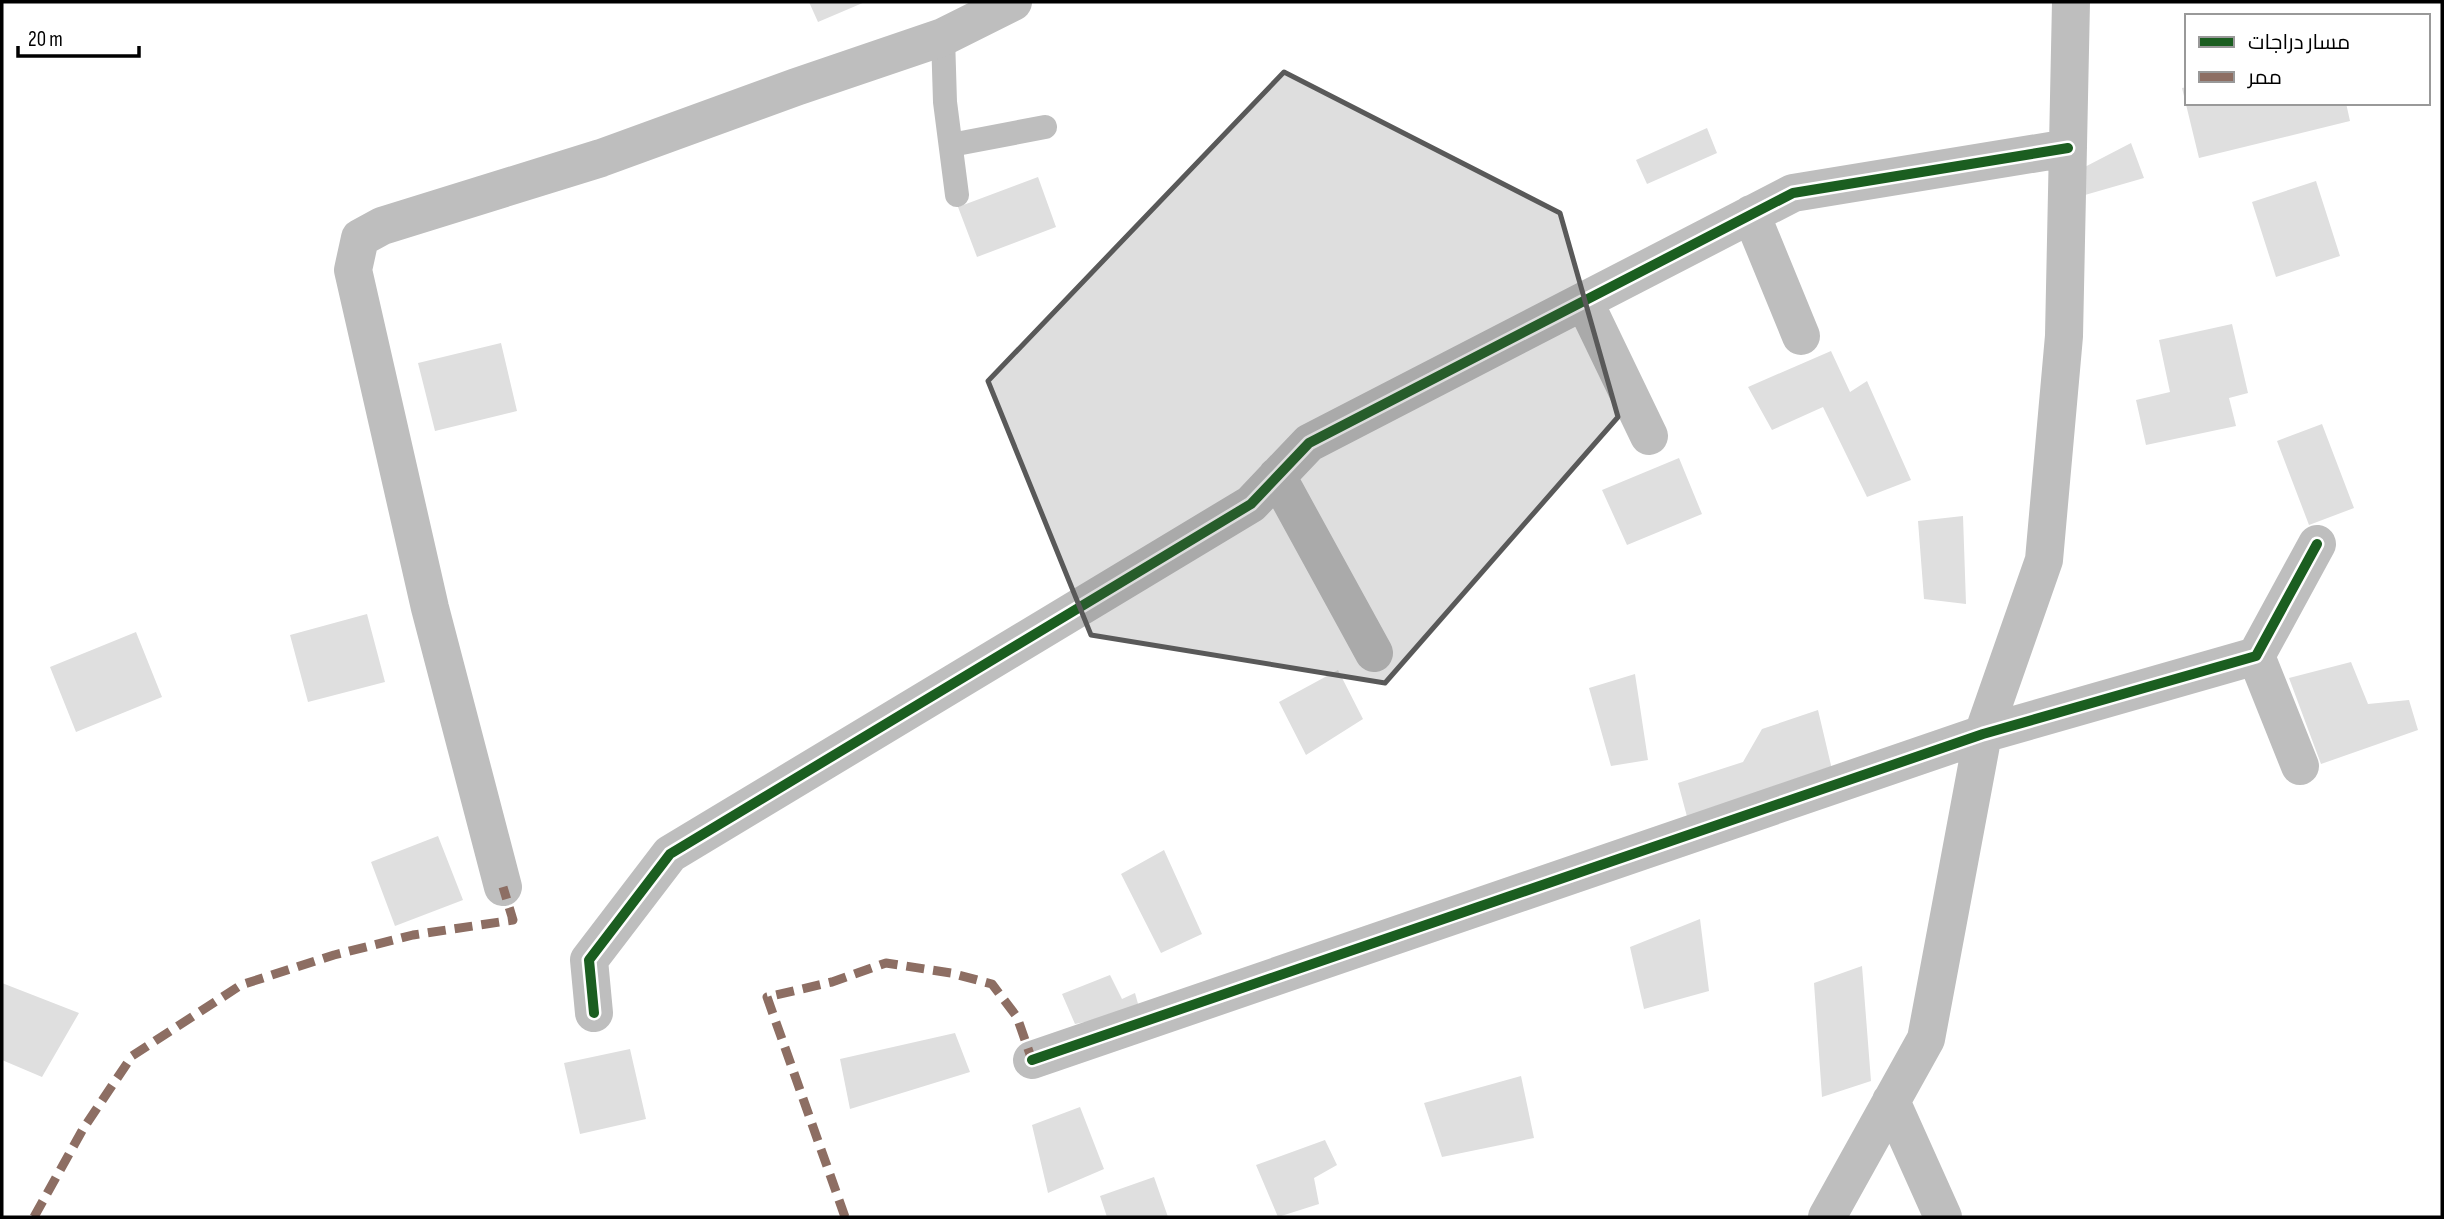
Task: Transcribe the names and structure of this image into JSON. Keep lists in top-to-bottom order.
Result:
{
  "legend": ["مسار دراجات", "ممر"],
  "scale_bar": "20 m"
}
